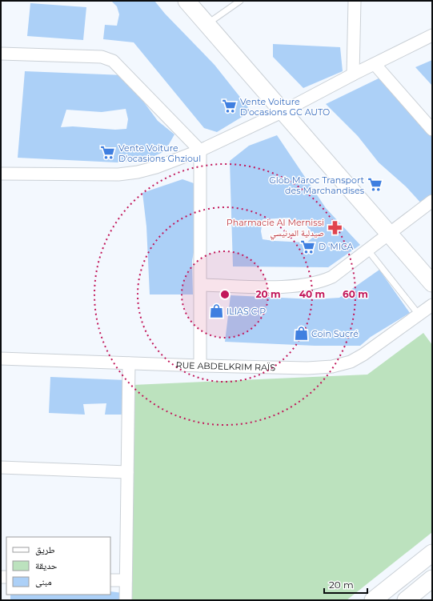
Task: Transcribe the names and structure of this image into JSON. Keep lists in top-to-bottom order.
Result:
{
  "streets": {
    "street": ["RUE ABDELKRIM RAÏS"]
  },
  "places": {
    "supermarket": [
      "Vente Voiture D'ocasions GC AUTO",
      "Vente Voiture D'ocasions Ghzioul",
      "Glob Maroc Transport des Marchandises",
      "D 'MICA"
    ],
    "pharmacy": ["Pharmacie Al Mernissi صيدلية المرنيسي"],
    "shop": ["ILIAS C P", "Coin Sucré"]
  },
  "legend": ["طريق", "حديقة", "مبنى"],
  "scale_bar": "20 m",
  "rings": ["20 m", "40 m", "60 m"]
}
